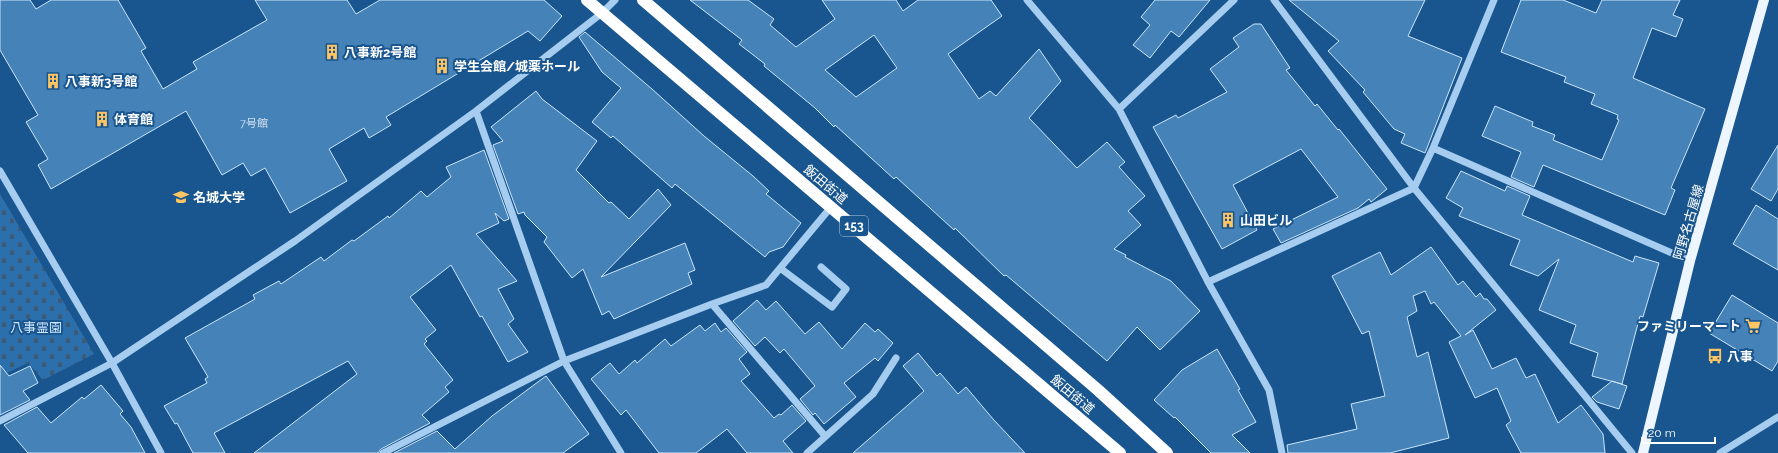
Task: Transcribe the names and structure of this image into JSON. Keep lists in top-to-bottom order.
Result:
{
  "streets": {
    "highway": ["飯田街道", "153"],
    "main road": ["阿野名古屋線"]
  },
  "parks": ["八事霊園"],
  "places": {
    "building": [
      "八事新2号館",
      "学生会館/城薬ホール",
      "八事新3号館",
      "体育館",
      "山田ビル"
    ],
    "school or university": ["名城大学"],
    "supermarket": ["ファミリーマート"],
    "bus stop": ["八事"]
  },
  "house_numbers": ["7号館"],
  "scale_bar": "20 m"
}
